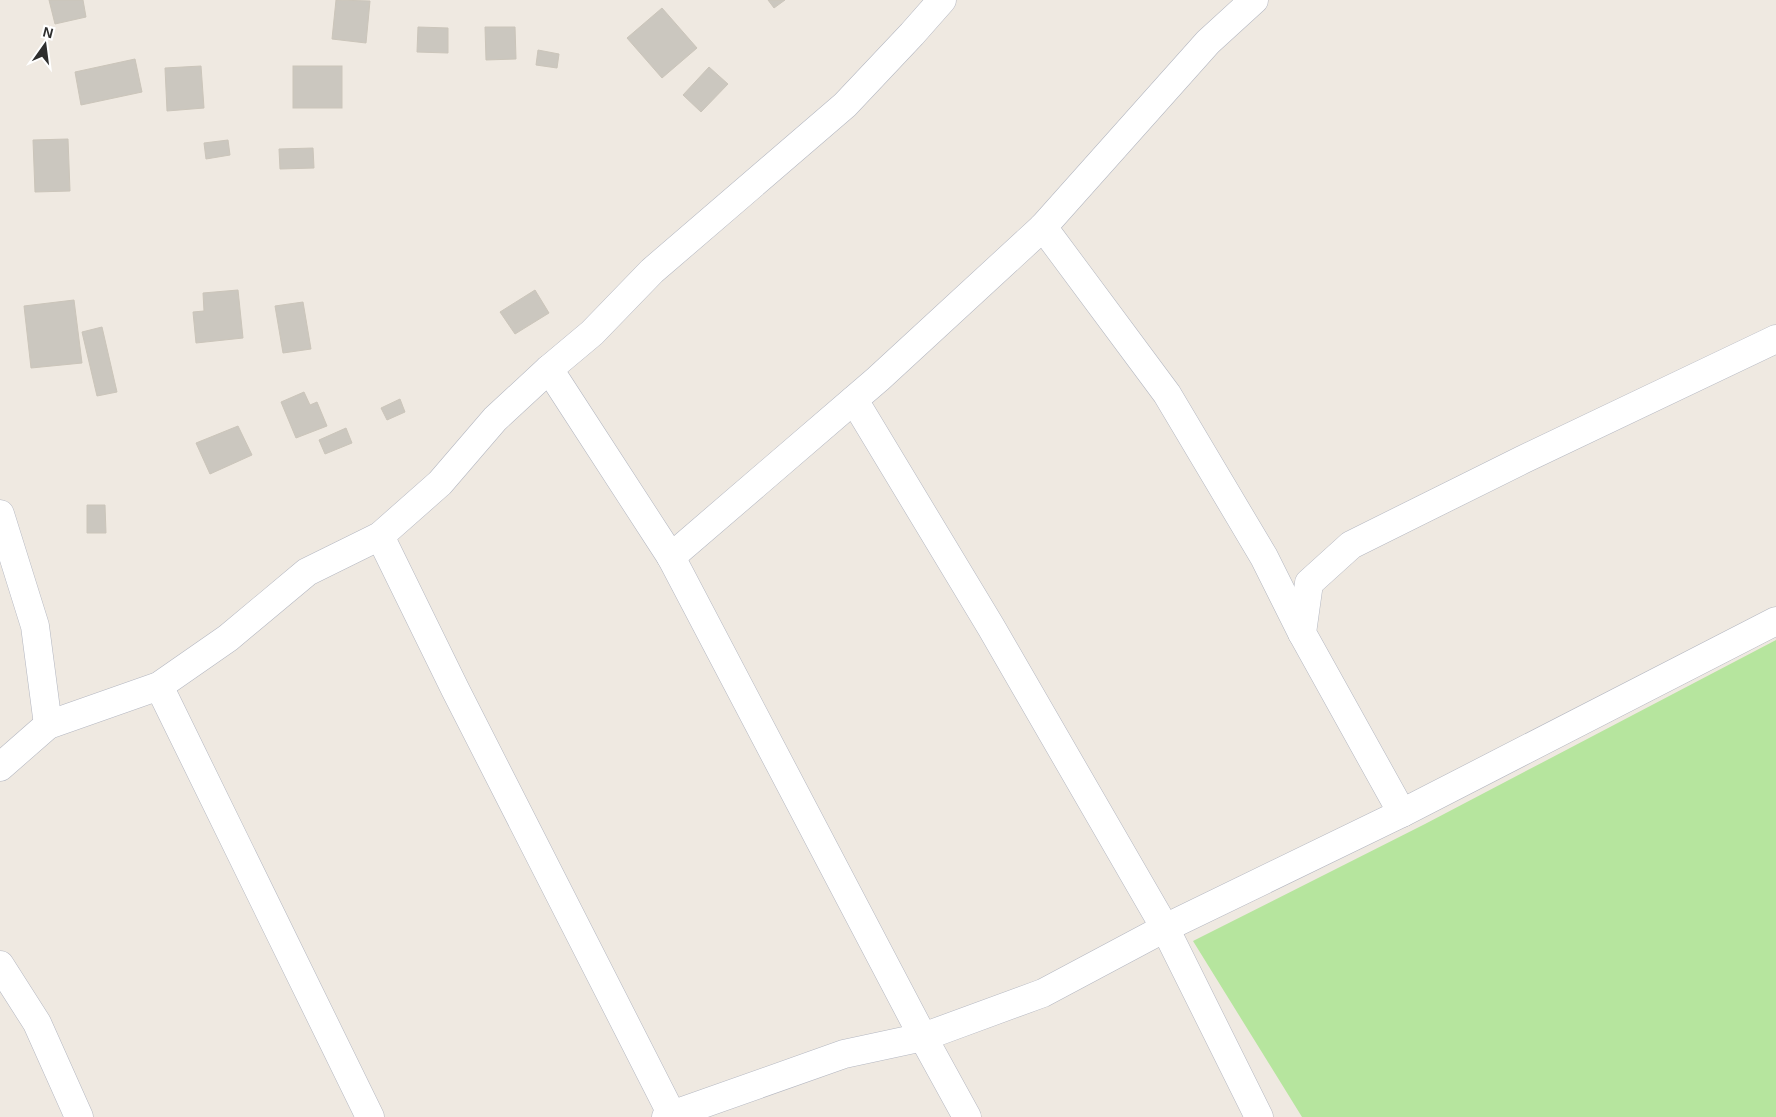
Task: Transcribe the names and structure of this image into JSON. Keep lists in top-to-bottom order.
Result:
{
  "north": "top"
}
